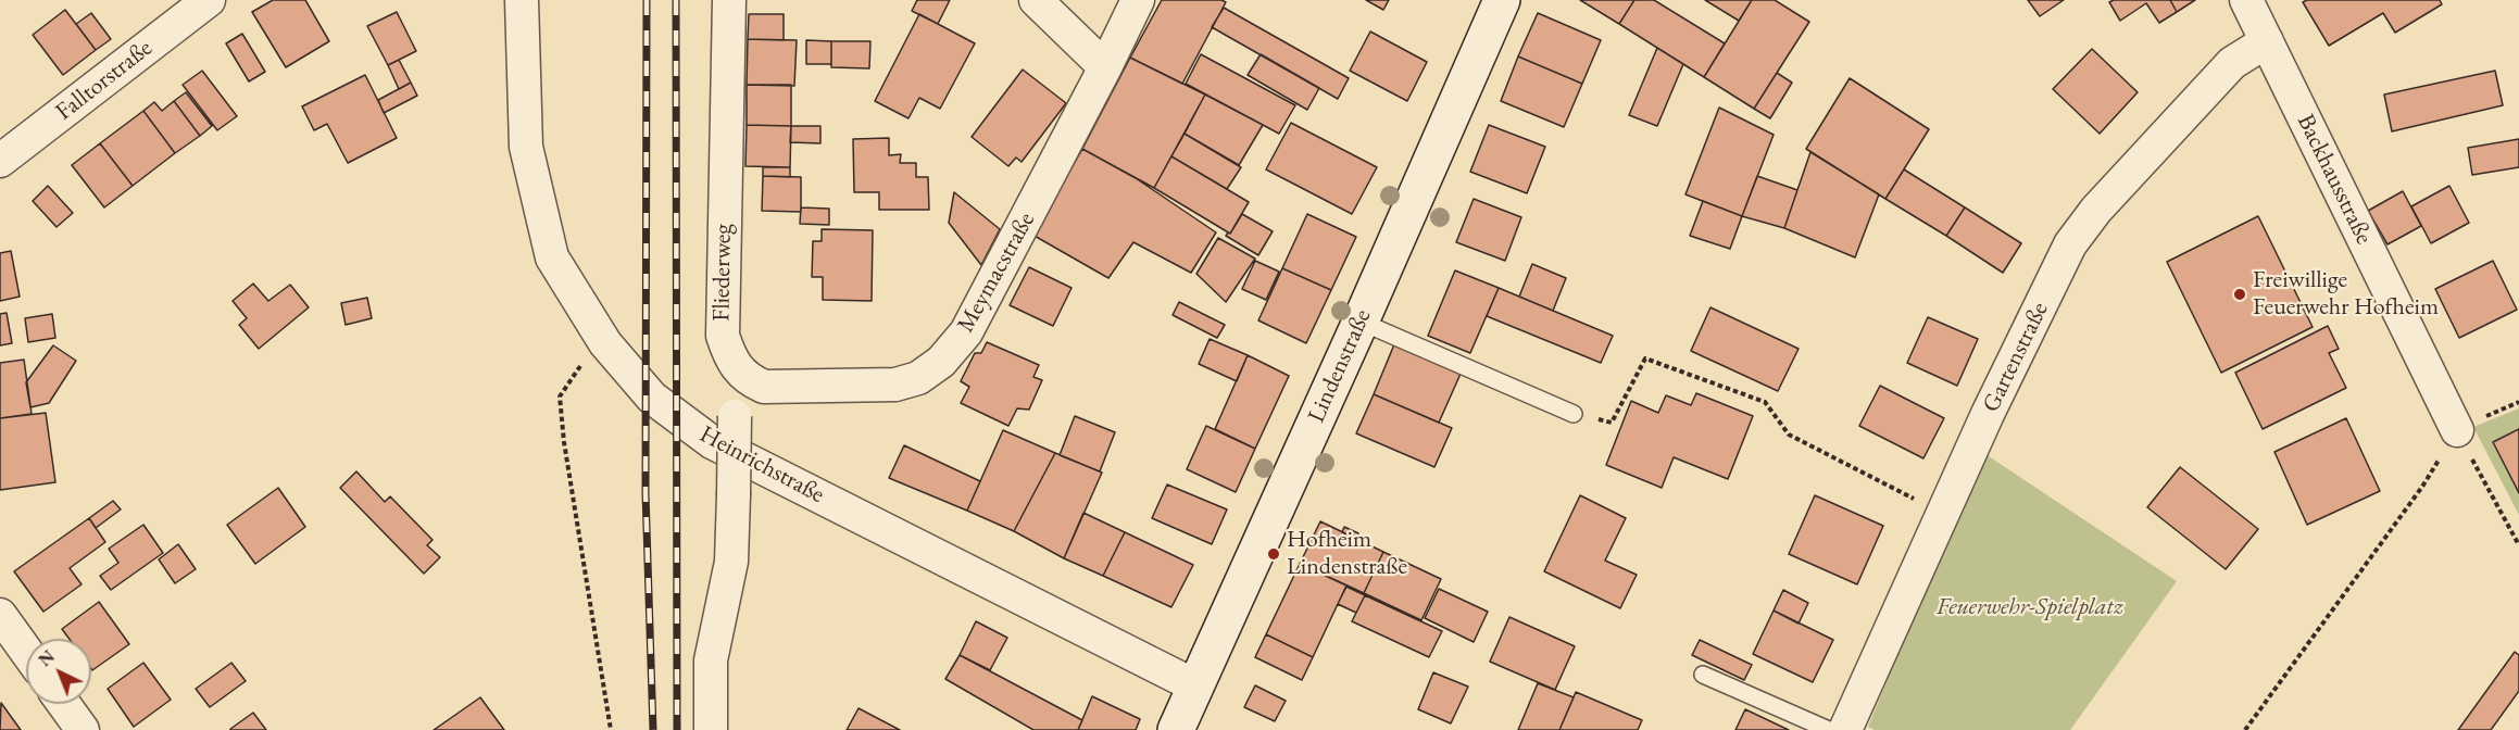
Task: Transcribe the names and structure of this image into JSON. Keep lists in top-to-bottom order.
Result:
{
  "streets": {
    "main road": ["Lindenstraße"],
    "street": [
      "Falltorstraße",
      "Backhausstraße",
      "Fliederweg",
      "Meymacstraße",
      "Gartenstraße",
      "Heinrichstraße"
    ]
  },
  "crossings": [
    ["Backhausstraße", "Gartenstraße"],
    ["Fliederweg", "Meymacstraße"],
    ["Lindenstraße", "Heinrichstraße"]
  ],
  "parks": ["Feuerwehr-Spielplatz"],
  "places": ["Freiwillige Feuerwehr Hofheim", "Hofheim Lindenstraße"],
  "north": "top left"
}
